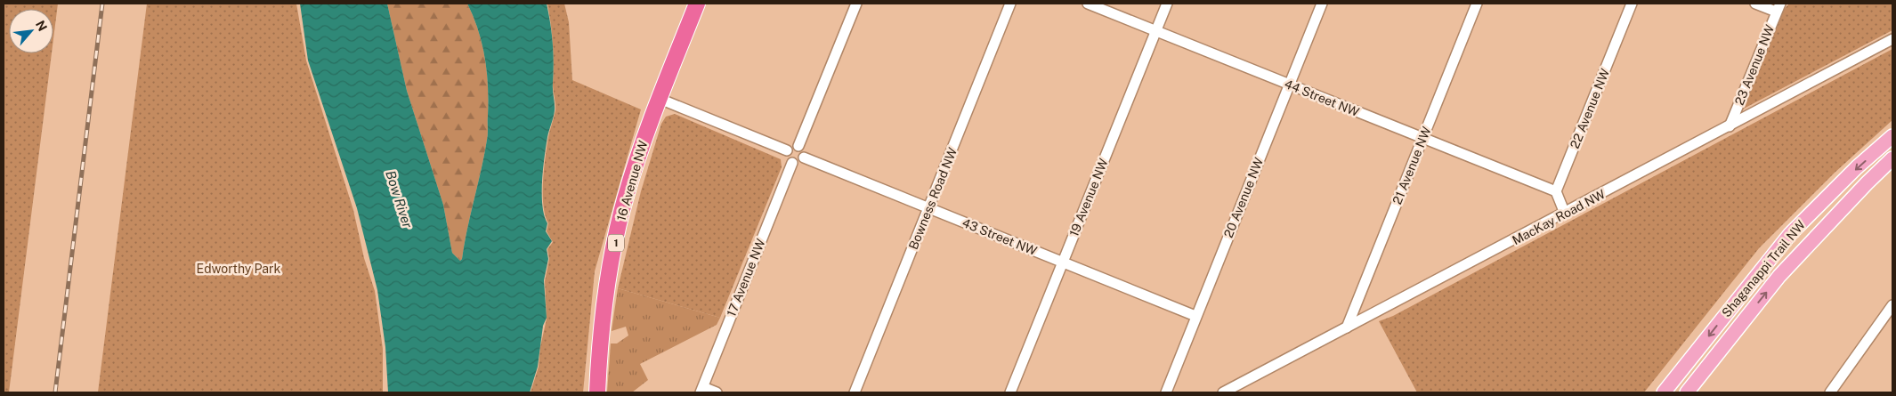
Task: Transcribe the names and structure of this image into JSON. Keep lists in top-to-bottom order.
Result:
{
  "streets": {
    "highway": ["16 Avenue NW", "1"],
    "main road": ["Shaganappi Trail NW"],
    "street": [
      "23 Avenue NW",
      "44 Street NW",
      "22 Avenue NW",
      "21 Avenue NW",
      "19 Avenue NW",
      "20 Avenue NW",
      "Bowness Road NW",
      "MacKay Road NW",
      "43 Street NW",
      "17 Avenue NW"
    ]
  },
  "crossings": [
    ["23 Avenue NW", "MacKay Road NW"],
    ["44 Street NW", "22 Avenue NW"],
    ["44 Street NW", "21 Avenue NW"],
    ["44 Street NW", "19 Avenue NW"],
    ["44 Street NW", "20 Avenue NW"],
    ["21 Avenue NW", "MacKay Road NW"],
    ["19 Avenue NW", "43 Street NW"],
    ["20 Avenue NW", "43 Street NW"],
    ["Bowness Road NW", "43 Street NW"],
    ["43 Street NW", "17 Avenue NW"]
  ],
  "water": ["Bow River"],
  "parks": ["Edworthy Park"],
  "north": "top right"
}
